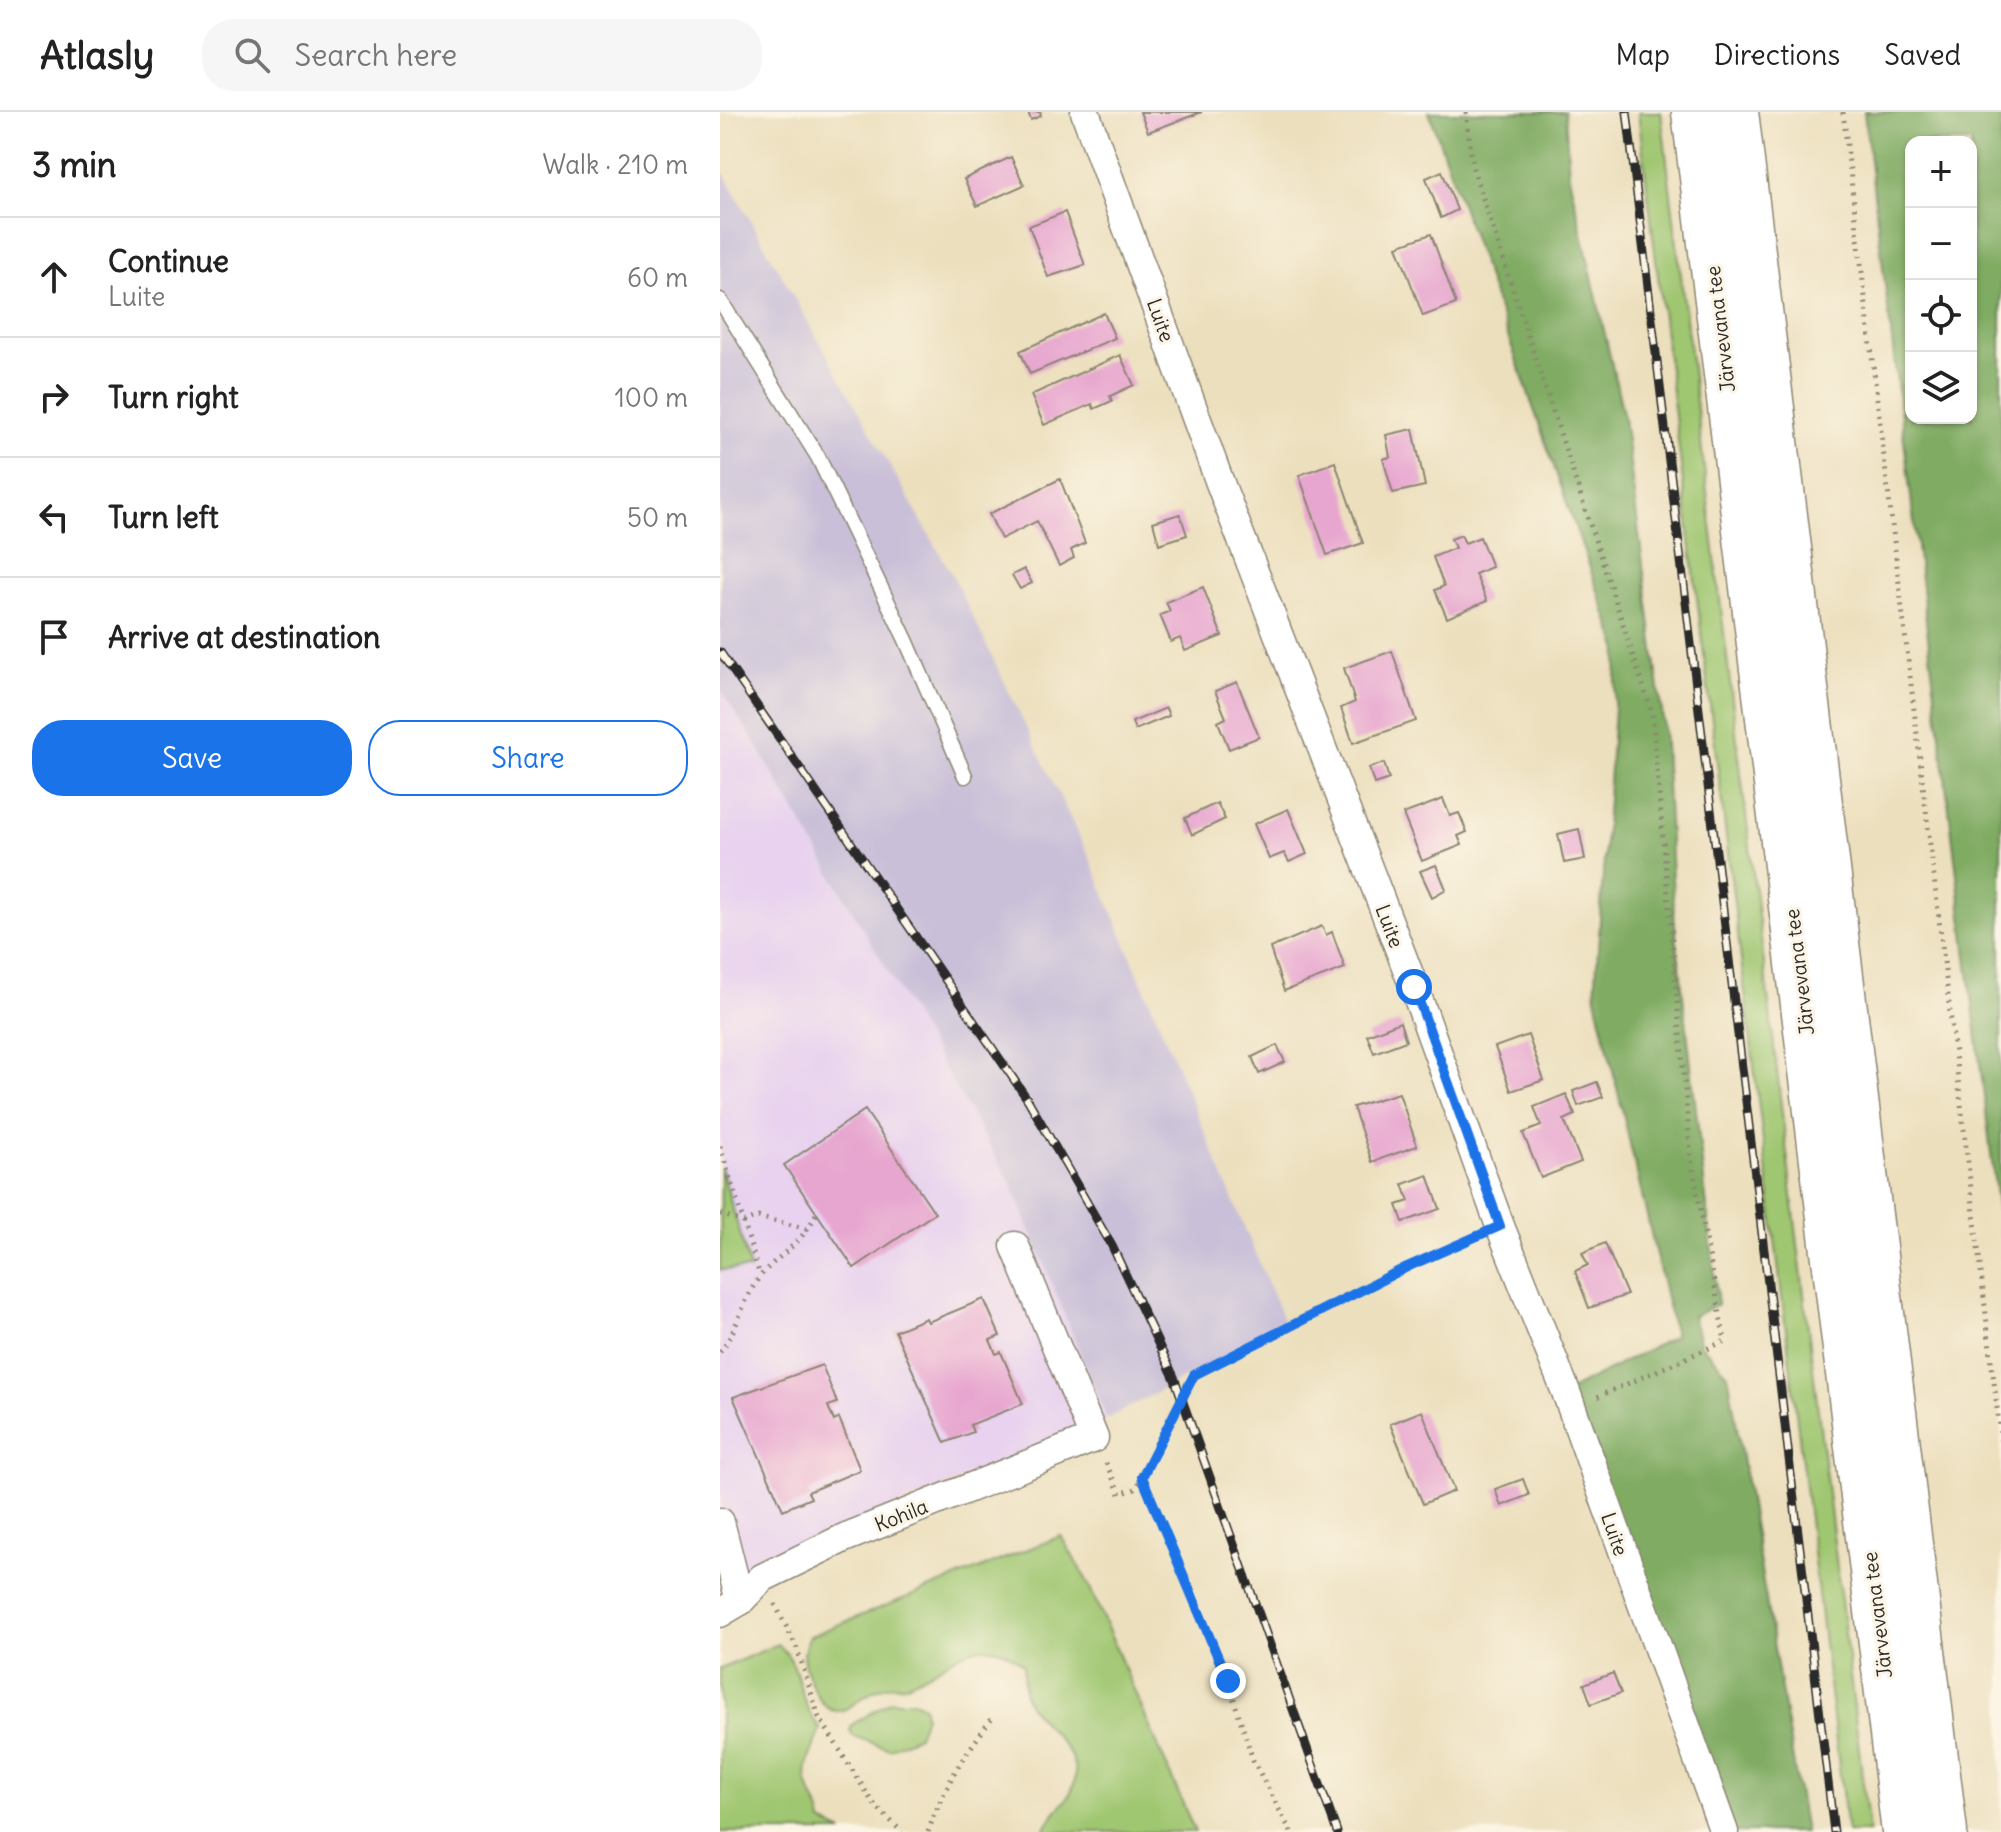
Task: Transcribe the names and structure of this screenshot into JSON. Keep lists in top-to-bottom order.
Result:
{
  "streets": {
    "highway": ["Järvevana tee"],
    "street": ["Luite", "Kohila"]
  },
  "page": {
    "header": "Atlasly",
    "search": "Search here",
    "nav": ["Map", "Directions", "Saved"],
    "heading": ["3 min", "Walk · 210 m"],
    "map_buttons": ["+", "−"],
    "list": [
      ["Continue", "Luite", "60 m"],
      ["Turn right", "100 m"],
      ["Turn left", "50 m"],
      "Arrive at destination"
    ],
    "buttons": ["Save", "Share"]
  }
}
